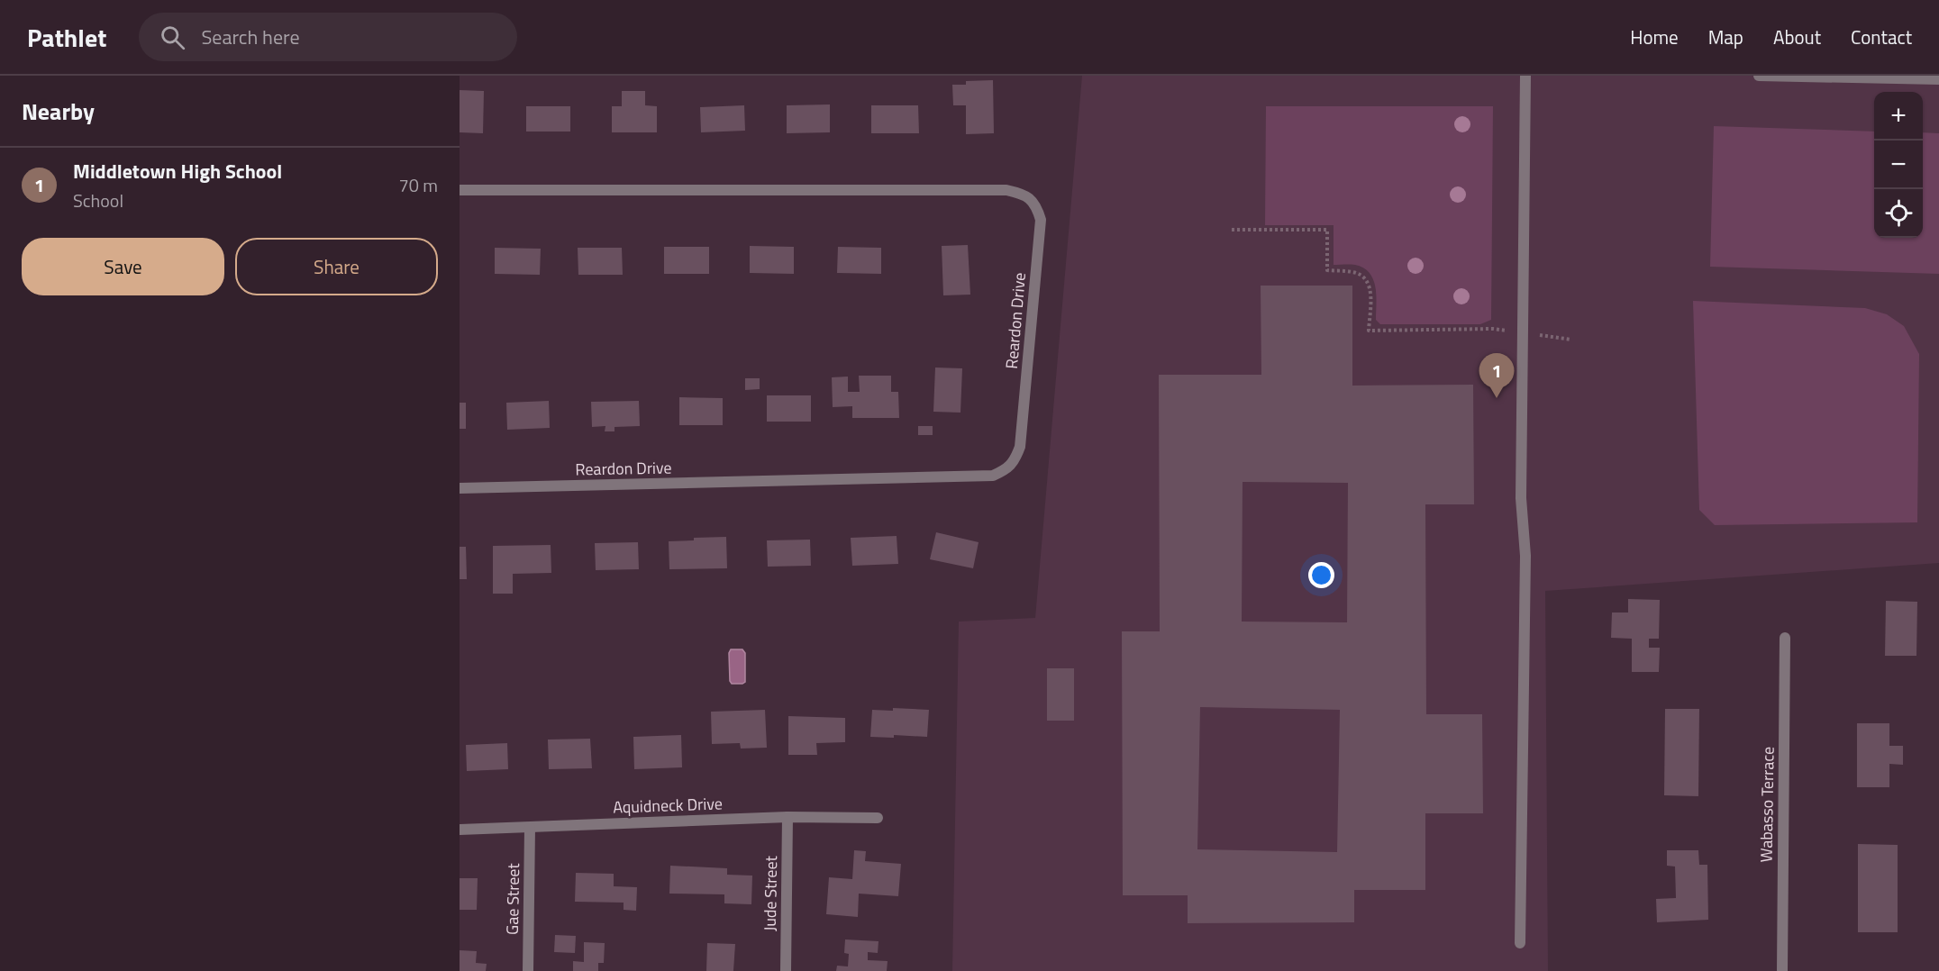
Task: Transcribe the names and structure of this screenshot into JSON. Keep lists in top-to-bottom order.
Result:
{
  "streets": {
    "street": [
      "Reardon Drive",
      "Wabasso Terrace",
      "Aquidneck Drive",
      "Jude Street",
      "Gae Street"
    ]
  },
  "crossings": [
    ["Aquidneck Drive", "Jude Street"],
    ["Aquidneck Drive", "Gae Street"]
  ],
  "page": {
    "header": "Pathlet",
    "search": "Search here",
    "nav": [
      "Home",
      "Map",
      "About",
      "Contact"
    ],
    "heading": "Nearby",
    "map_buttons": ["+", "−"],
    "list": [
      {
        "mark": "1",
        "name": "Middletown High School",
        "note": "School",
        "value": "70 m"
      }
    ],
    "buttons": ["Save", "Share"],
    "pins": "1"
  }
}
